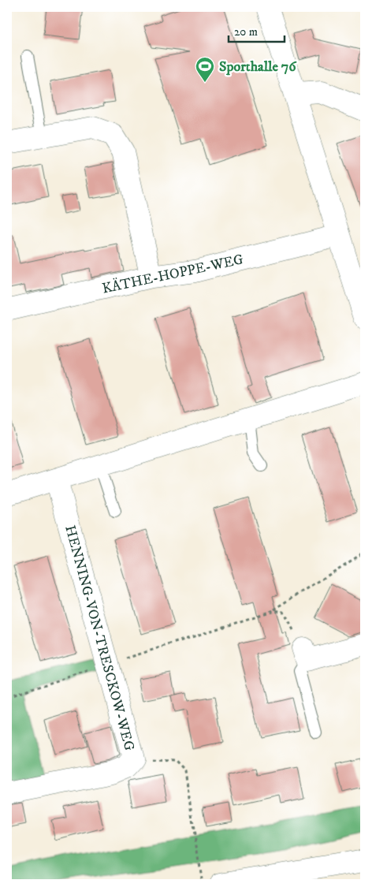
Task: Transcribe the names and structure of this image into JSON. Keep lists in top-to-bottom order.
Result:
{
  "streets": {
    "street": ["KÄTHE-HOPPE-WEG", "HENNING-VON-TRESCKOW-WEG"]
  },
  "places": {
    "sports": ["Sporthalle 76"]
  },
  "scale_bar": "20 m"
}
